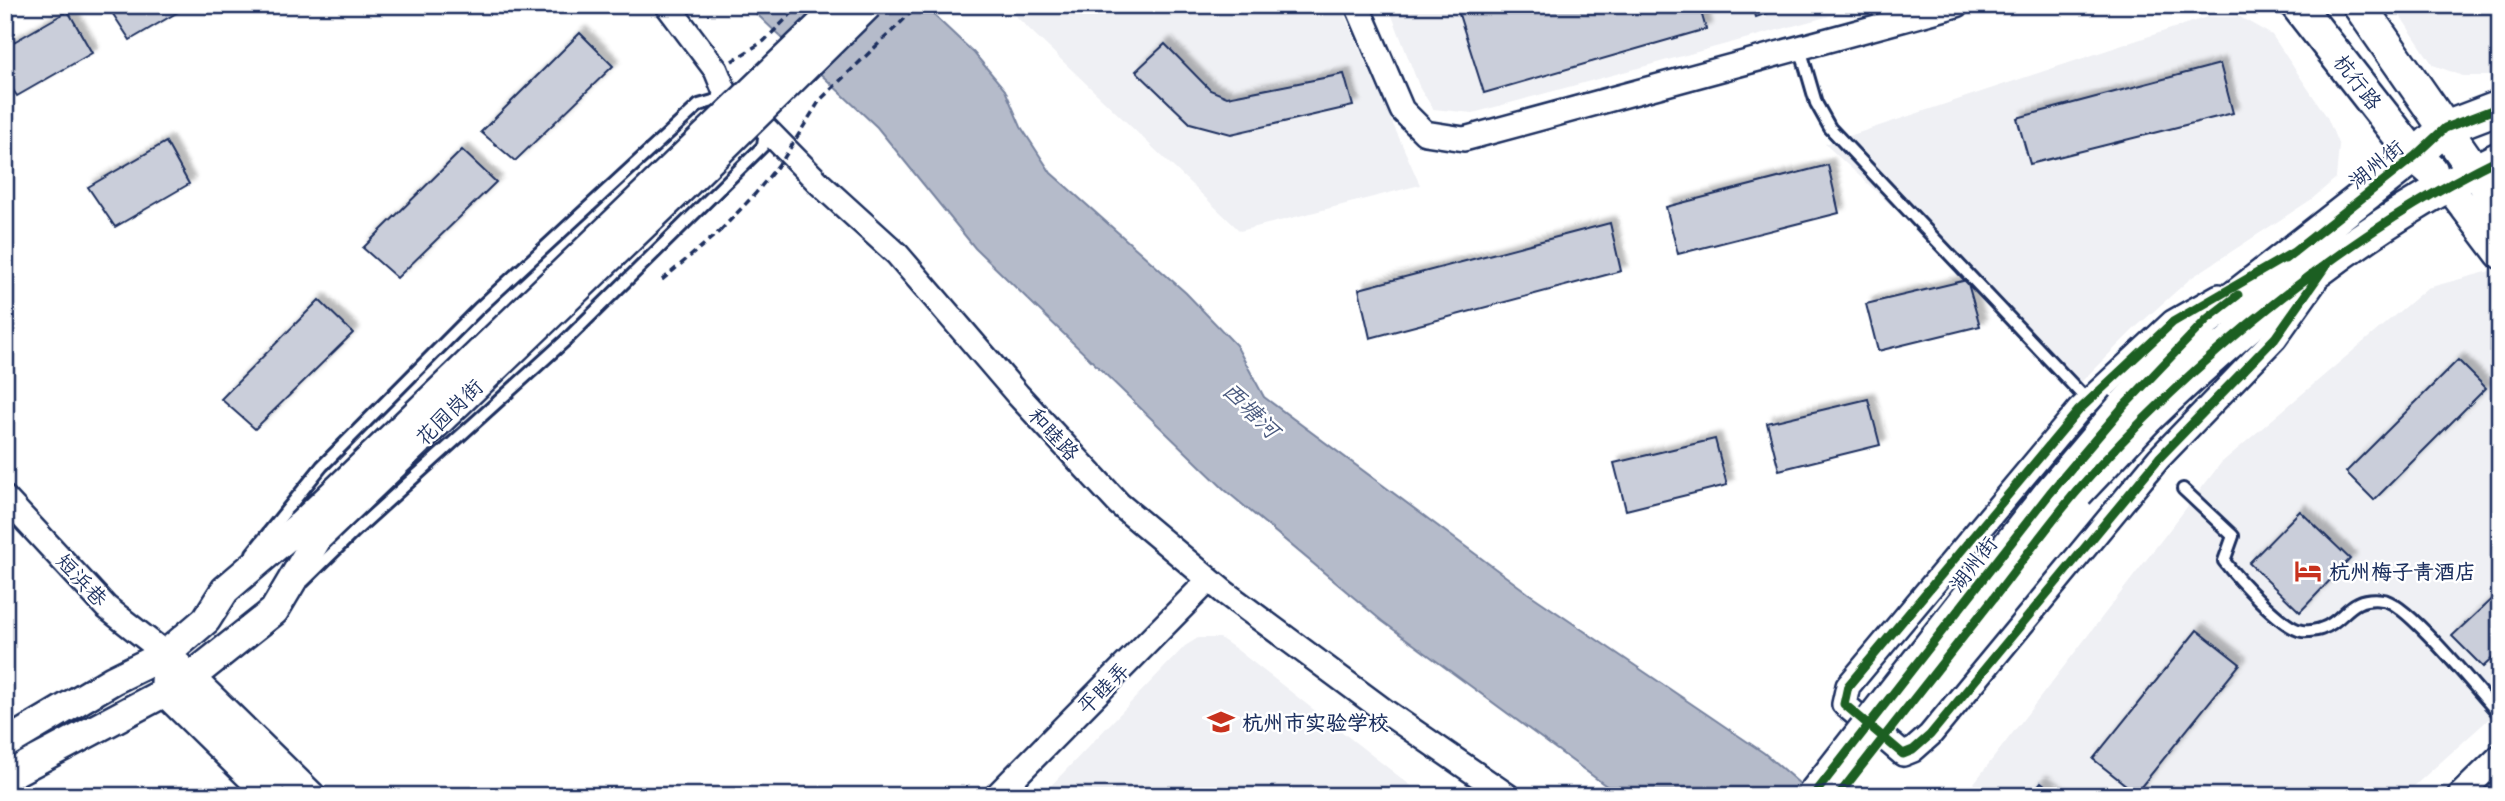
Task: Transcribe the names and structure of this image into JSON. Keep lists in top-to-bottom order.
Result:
{
  "streets": {
    "main road": ["杭行路", "湖州街"],
    "street": [
      "花园岗街",
      "和睦路",
      "短浜巷",
      "平睦弄"
    ]
  },
  "crossings": [
    ["杭行路", "湖州街"],
    ["花园岗街", "短浜巷"],
    ["和睦路", "平睦弄"]
  ],
  "water": ["西塘河"],
  "places": {
    "hotel": ["杭州梅子青酒店"],
    "school or university": ["杭州市实验学校"]
  }
}
